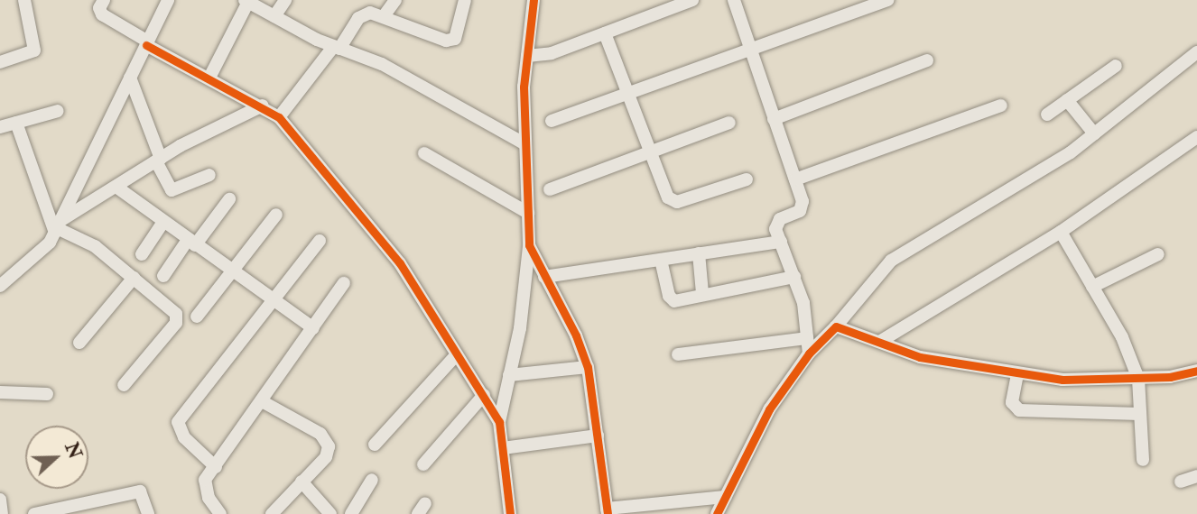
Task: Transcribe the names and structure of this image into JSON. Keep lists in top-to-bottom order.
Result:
{
  "north": "right"
}
